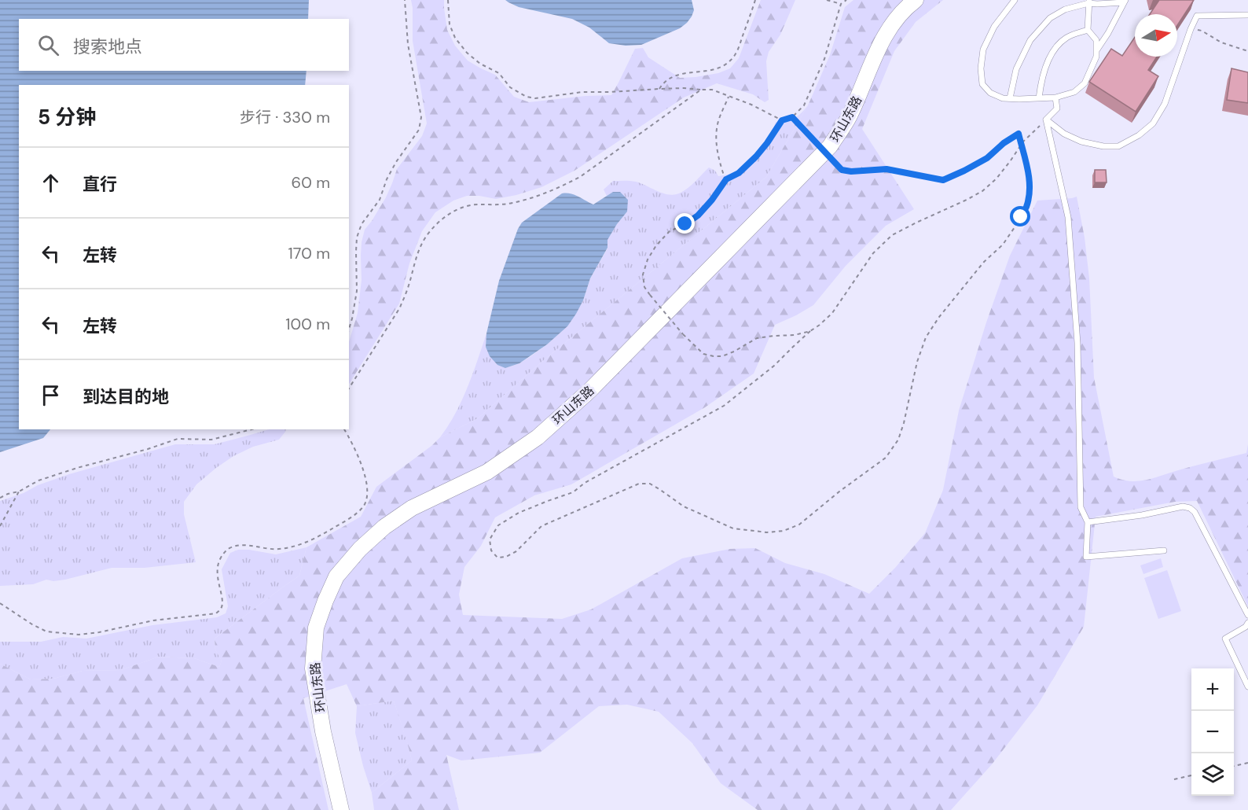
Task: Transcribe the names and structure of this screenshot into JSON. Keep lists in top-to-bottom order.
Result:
{
  "streets": {
    "street": ["环山东路"]
  },
  "north": "right",
  "page": {
    "search": "搜索地点",
    "heading": ["5 分钟", "步行 · 330 m"],
    "list": [
      ["直行", "60 m"],
      ["左转", "170 m"],
      ["左转", "100 m"],
      "到达目的地"
    ],
    "map_buttons": ["+", "−"]
  }
}
